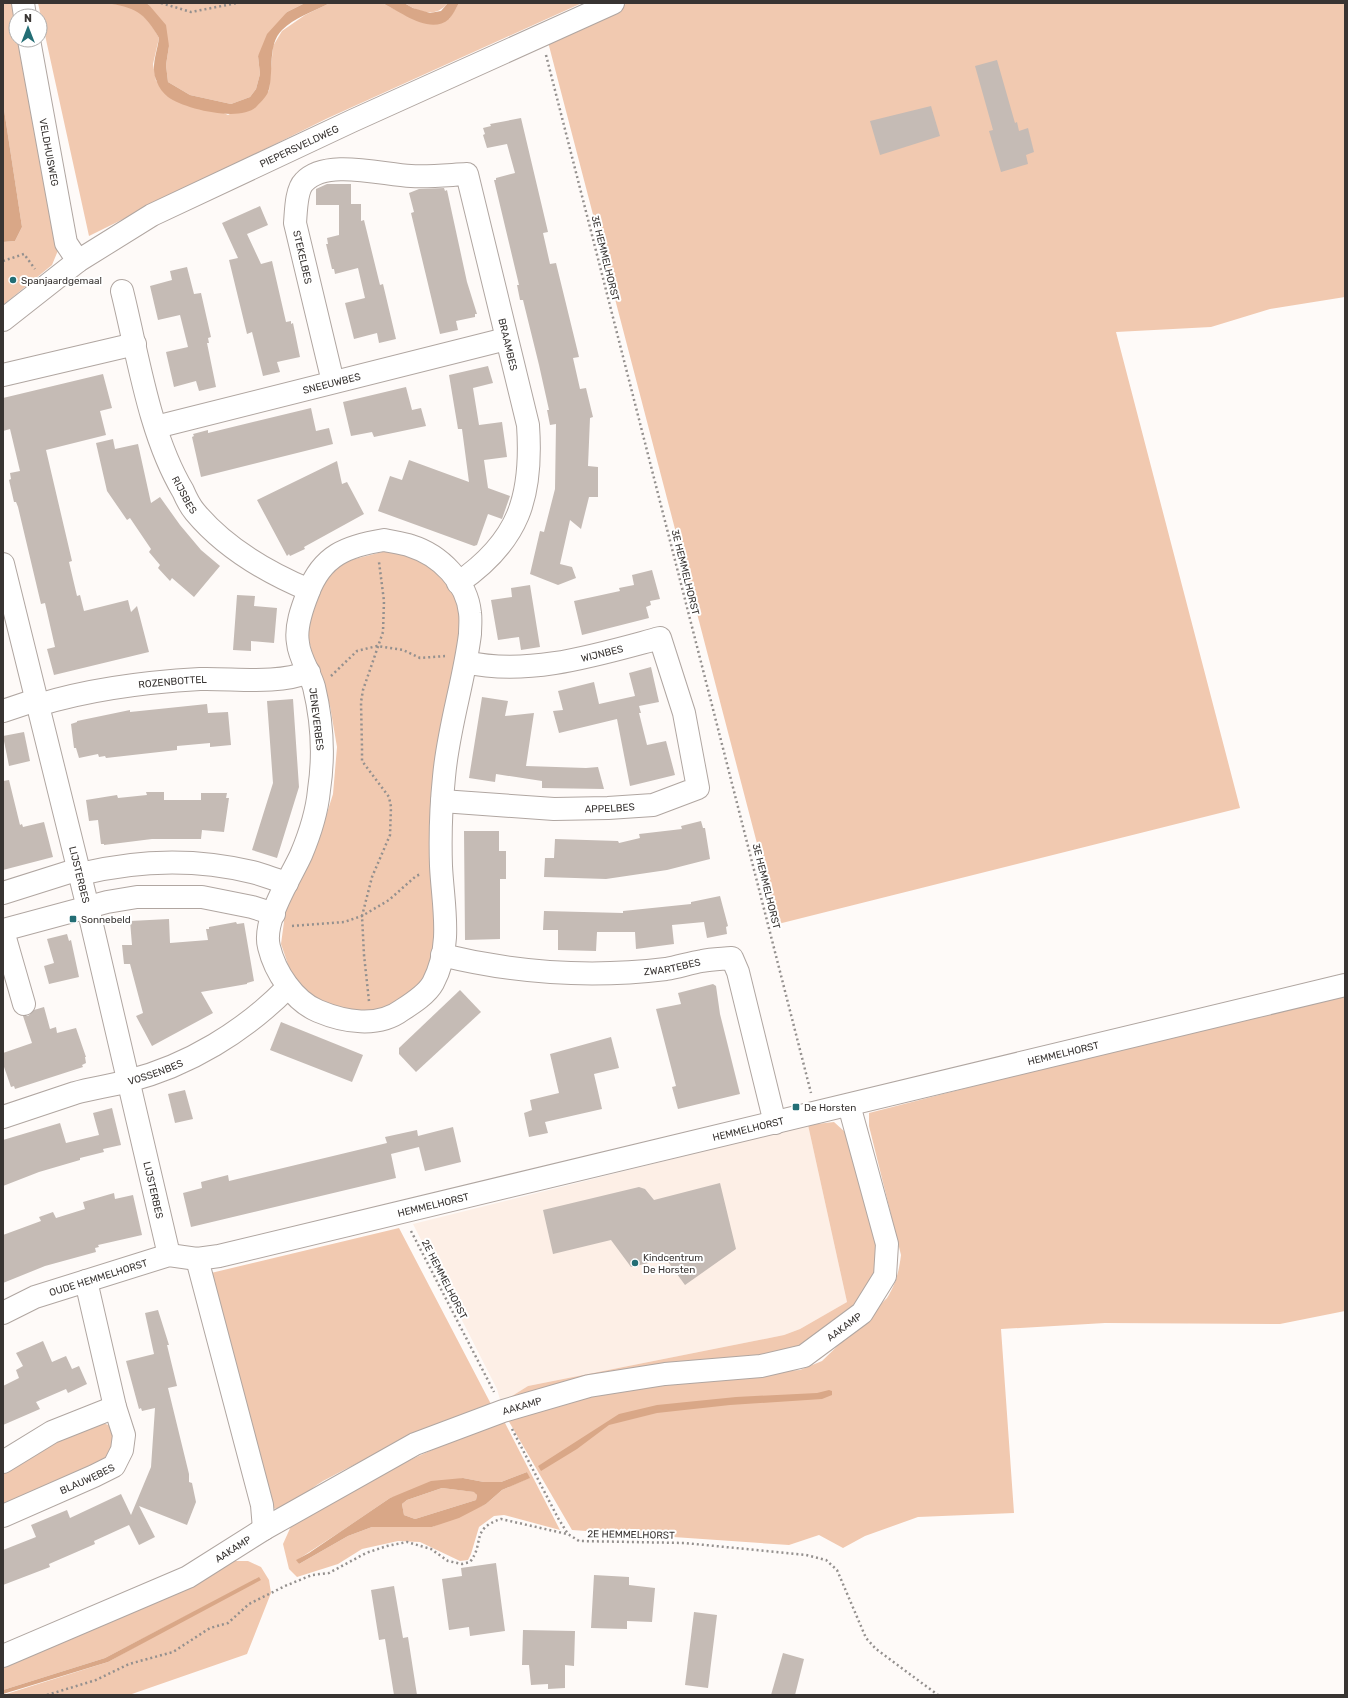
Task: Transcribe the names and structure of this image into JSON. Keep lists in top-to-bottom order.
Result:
{
  "streets": {
    "street": [
      "PIEPERSVELDWEG",
      "VELDHUISWEG",
      "STEKELBES",
      "BRAAMBES",
      "SNEEUWBES",
      "RIJSBES",
      "WIJNBES",
      "ROZENBOTTEL",
      "JENEVERBES",
      "APPELBES",
      "LIJSTERBES",
      "ZWARTEBES",
      "HEMMELHORST",
      "VOSSENBES",
      "OUDE HEMMELHORST",
      "AAKAMP",
      "BLAUWEBES"
    ],
    "path": ["3E HEMMELHORST", "2E HEMMELHORST"]
  },
  "crossings": [
    ["PIEPERSVELDWEG", "VELDHUISWEG"],
    ["PIEPERSVELDWEG", "3E HEMMELHORST"],
    ["STEKELBES", "BRAAMBES"],
    ["STEKELBES", "SNEEUWBES"],
    ["3E HEMMELHORST", "HEMMELHORST"],
    ["BRAAMBES", "SNEEUWBES"],
    ["BRAAMBES", "JENEVERBES"],
    ["SNEEUWBES", "RIJSBES"],
    ["RIJSBES", "JENEVERBES"],
    ["WIJNBES", "JENEVERBES"],
    ["WIJNBES", "APPELBES"],
    ["ROZENBOTTEL", "JENEVERBES"],
    ["ROZENBOTTEL", "LIJSTERBES"],
    ["JENEVERBES", "APPELBES"],
    ["JENEVERBES", "ZWARTEBES"],
    ["JENEVERBES", "VOSSENBES"],
    ["LIJSTERBES", "VOSSENBES"],
    ["LIJSTERBES", "OUDE HEMMELHORST"],
    ["ZWARTEBES", "HEMMELHORST"],
    ["HEMMELHORST", "OUDE HEMMELHORST"],
    ["HEMMELHORST", "2E HEMMELHORST"],
    ["HEMMELHORST", "AAKAMP"],
    ["OUDE HEMMELHORST", "BLAUWEBES"],
    ["2E HEMMELHORST", "AAKAMP"]
  ],
  "places": {
    "other": ["Spanjaardgemaal", "Kindcentrum De Horsten"],
    "transit": ["Sonnebeld", "De Horsten"]
  },
  "north": "top"
}
